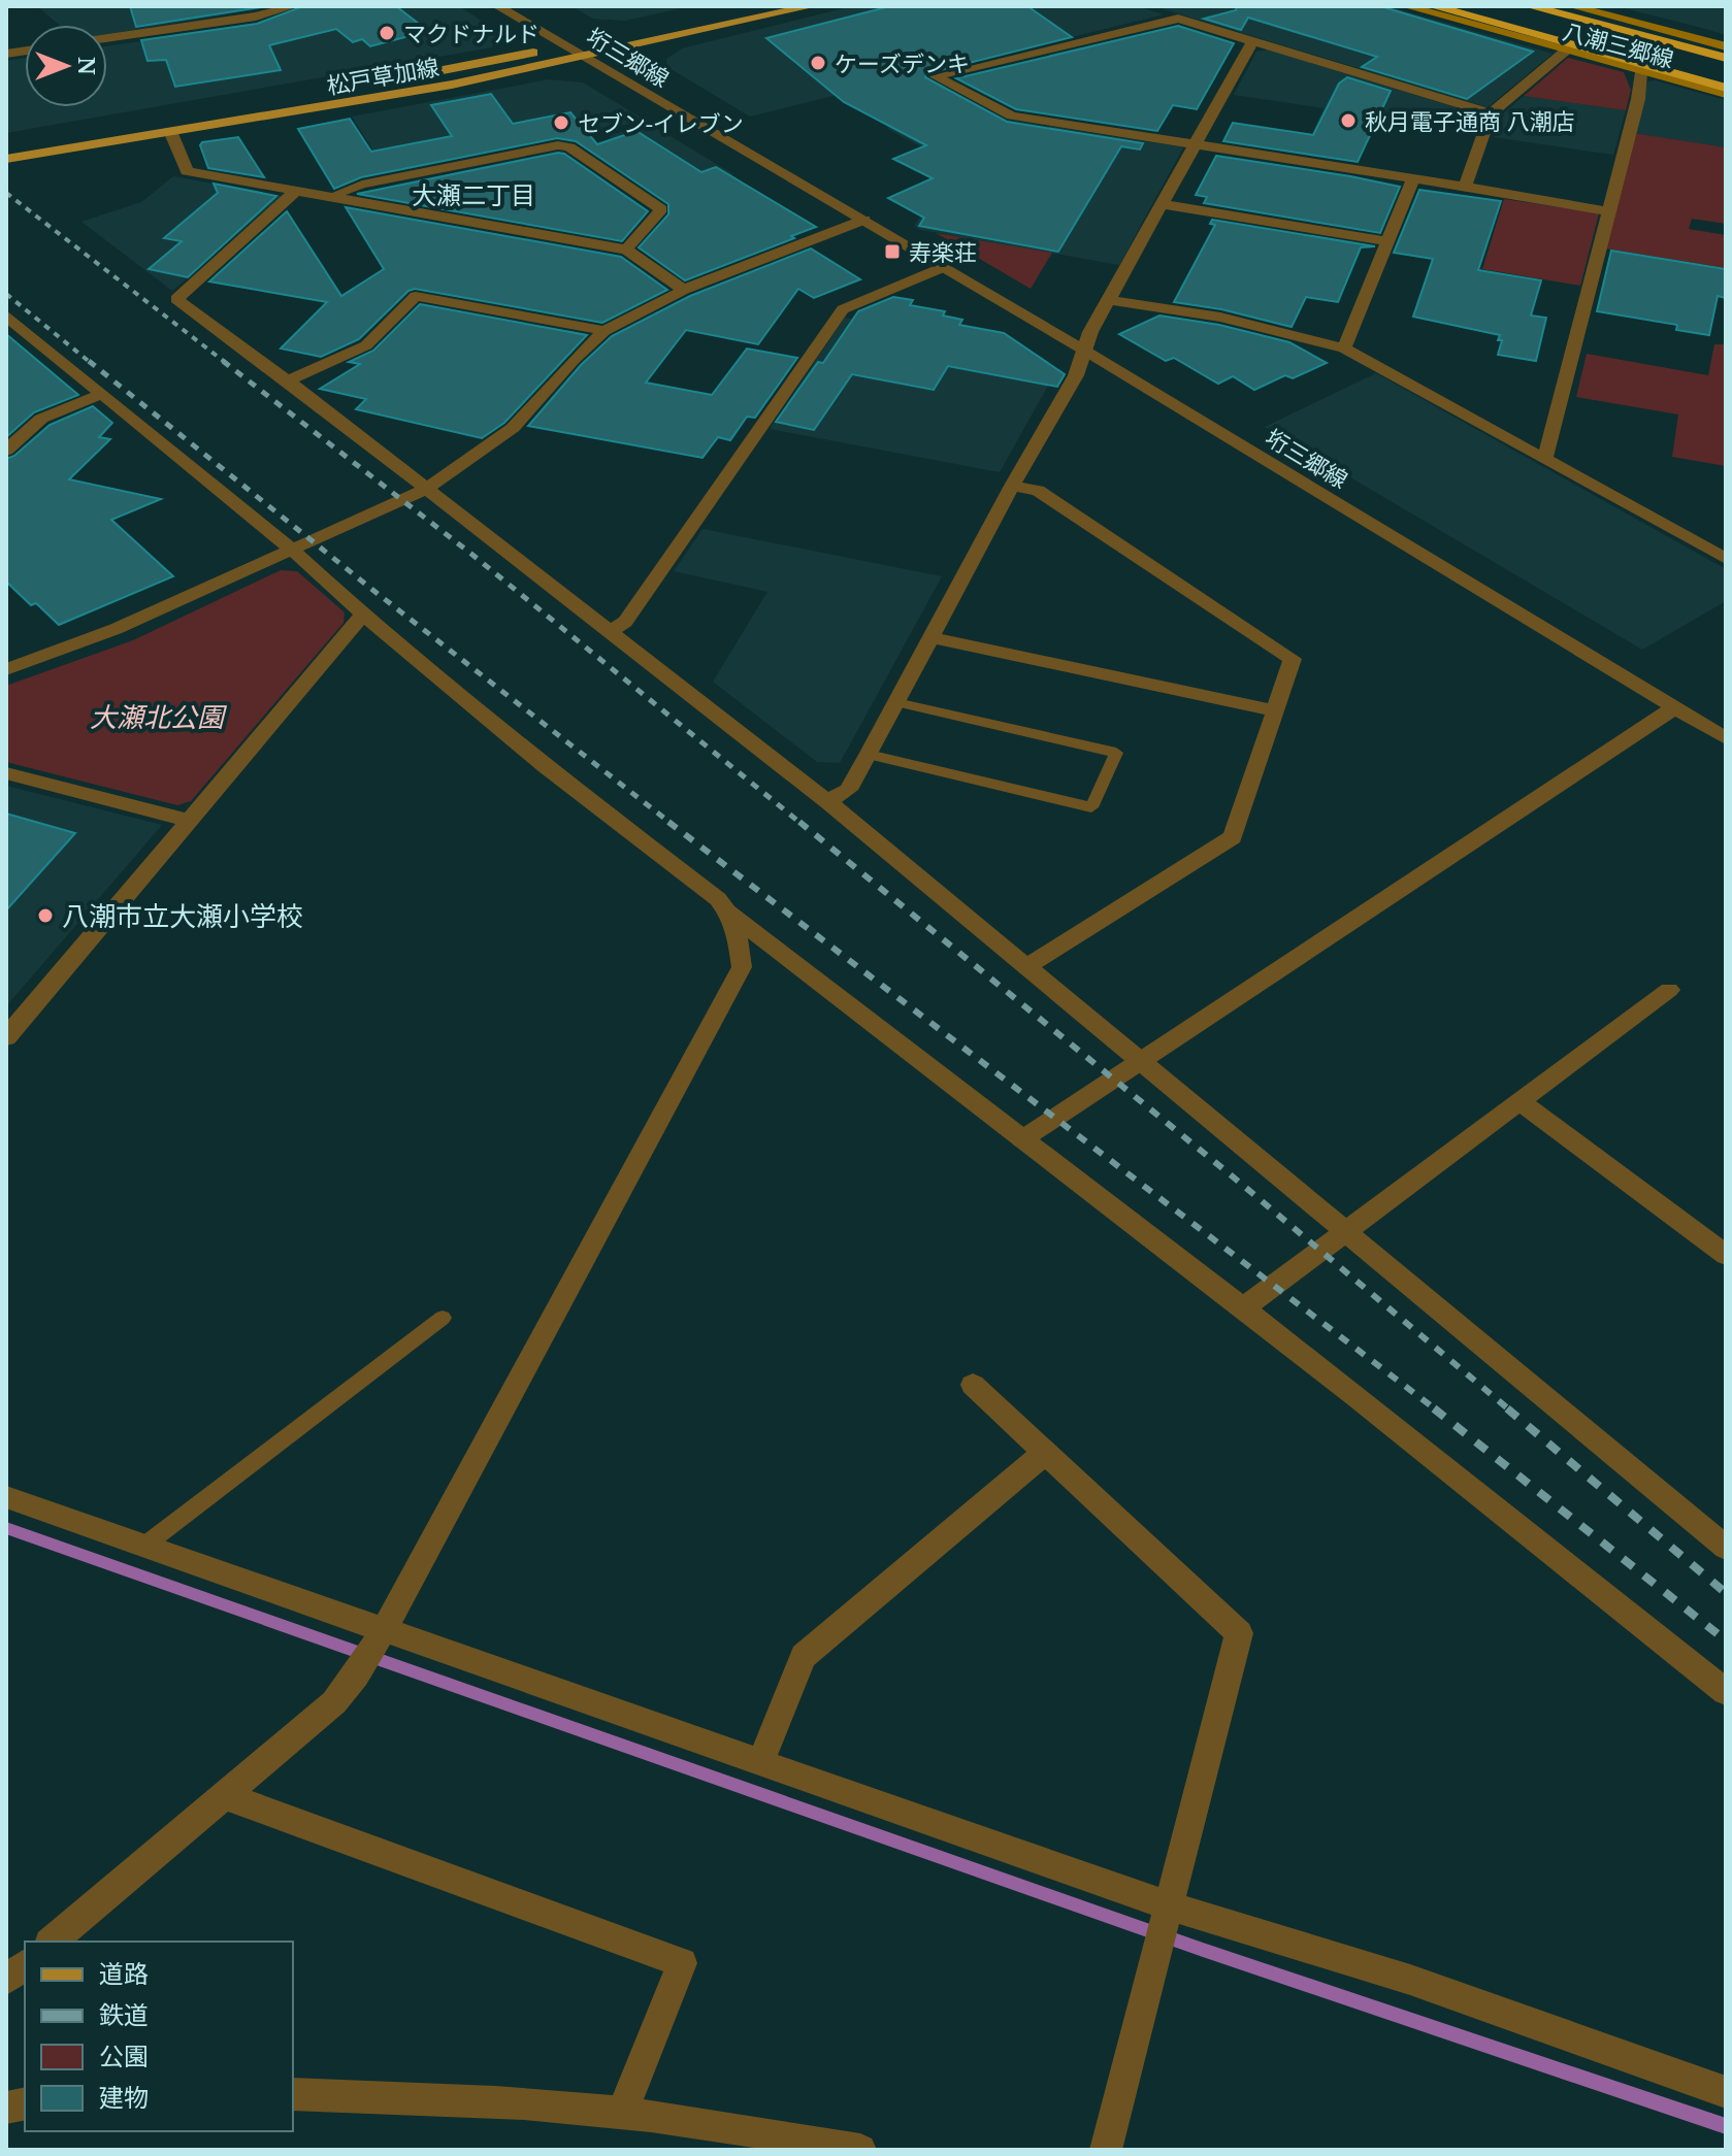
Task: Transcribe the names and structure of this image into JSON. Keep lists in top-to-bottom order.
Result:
{
  "streets": {
    "main road": ["八潮三郷線", "松戸草加線"],
    "street": ["垳三郷線"]
  },
  "crossings": [
    ["垳三郷線", "松戸草加線"]
  ],
  "districts": ["大瀬二丁目"],
  "parks": ["大瀬北公園"],
  "places": {
    "other": [
      "マクドナルド",
      "ケーズデンキ",
      "秋月電子通商 八潮店",
      "セブン-イレブン",
      "八潮市立大瀬小学校"
    ],
    "transit": ["寿楽荘"]
  },
  "legend": [
    "道路",
    "鉄道",
    "公園",
    "建物"
  ],
  "north": "right"
}
